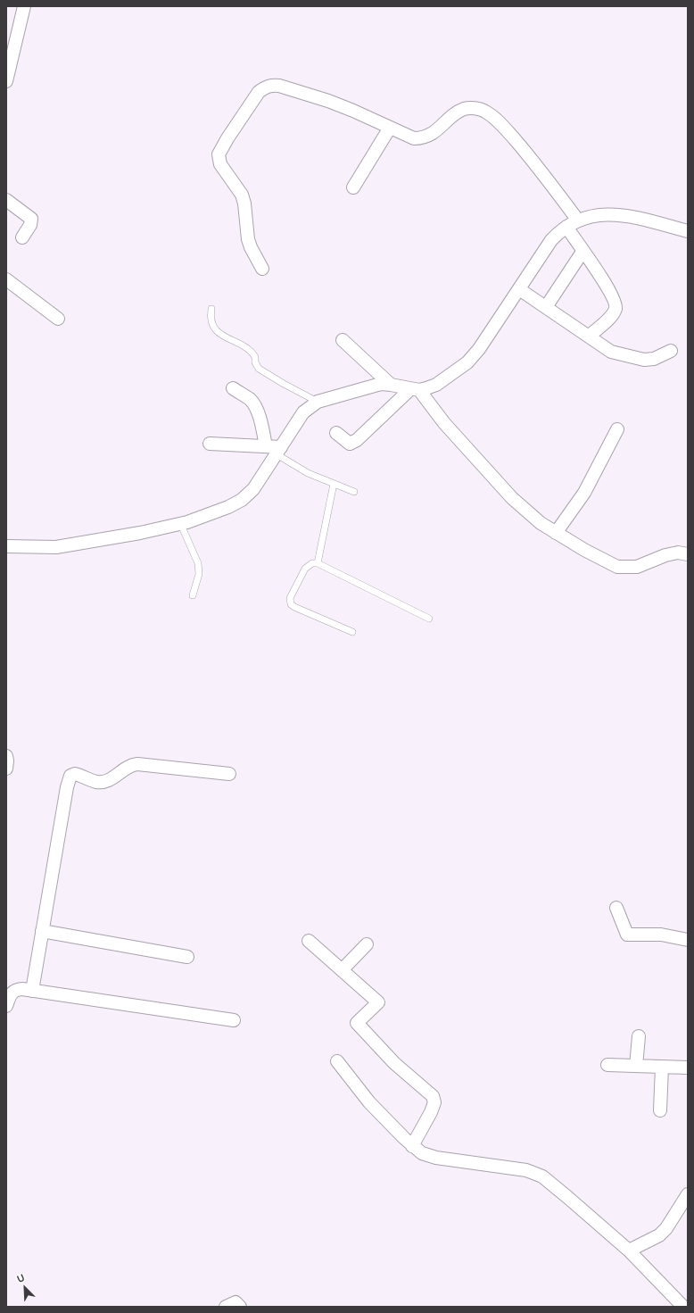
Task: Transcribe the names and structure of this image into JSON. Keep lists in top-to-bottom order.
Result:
{
  "north": "top left"
}
